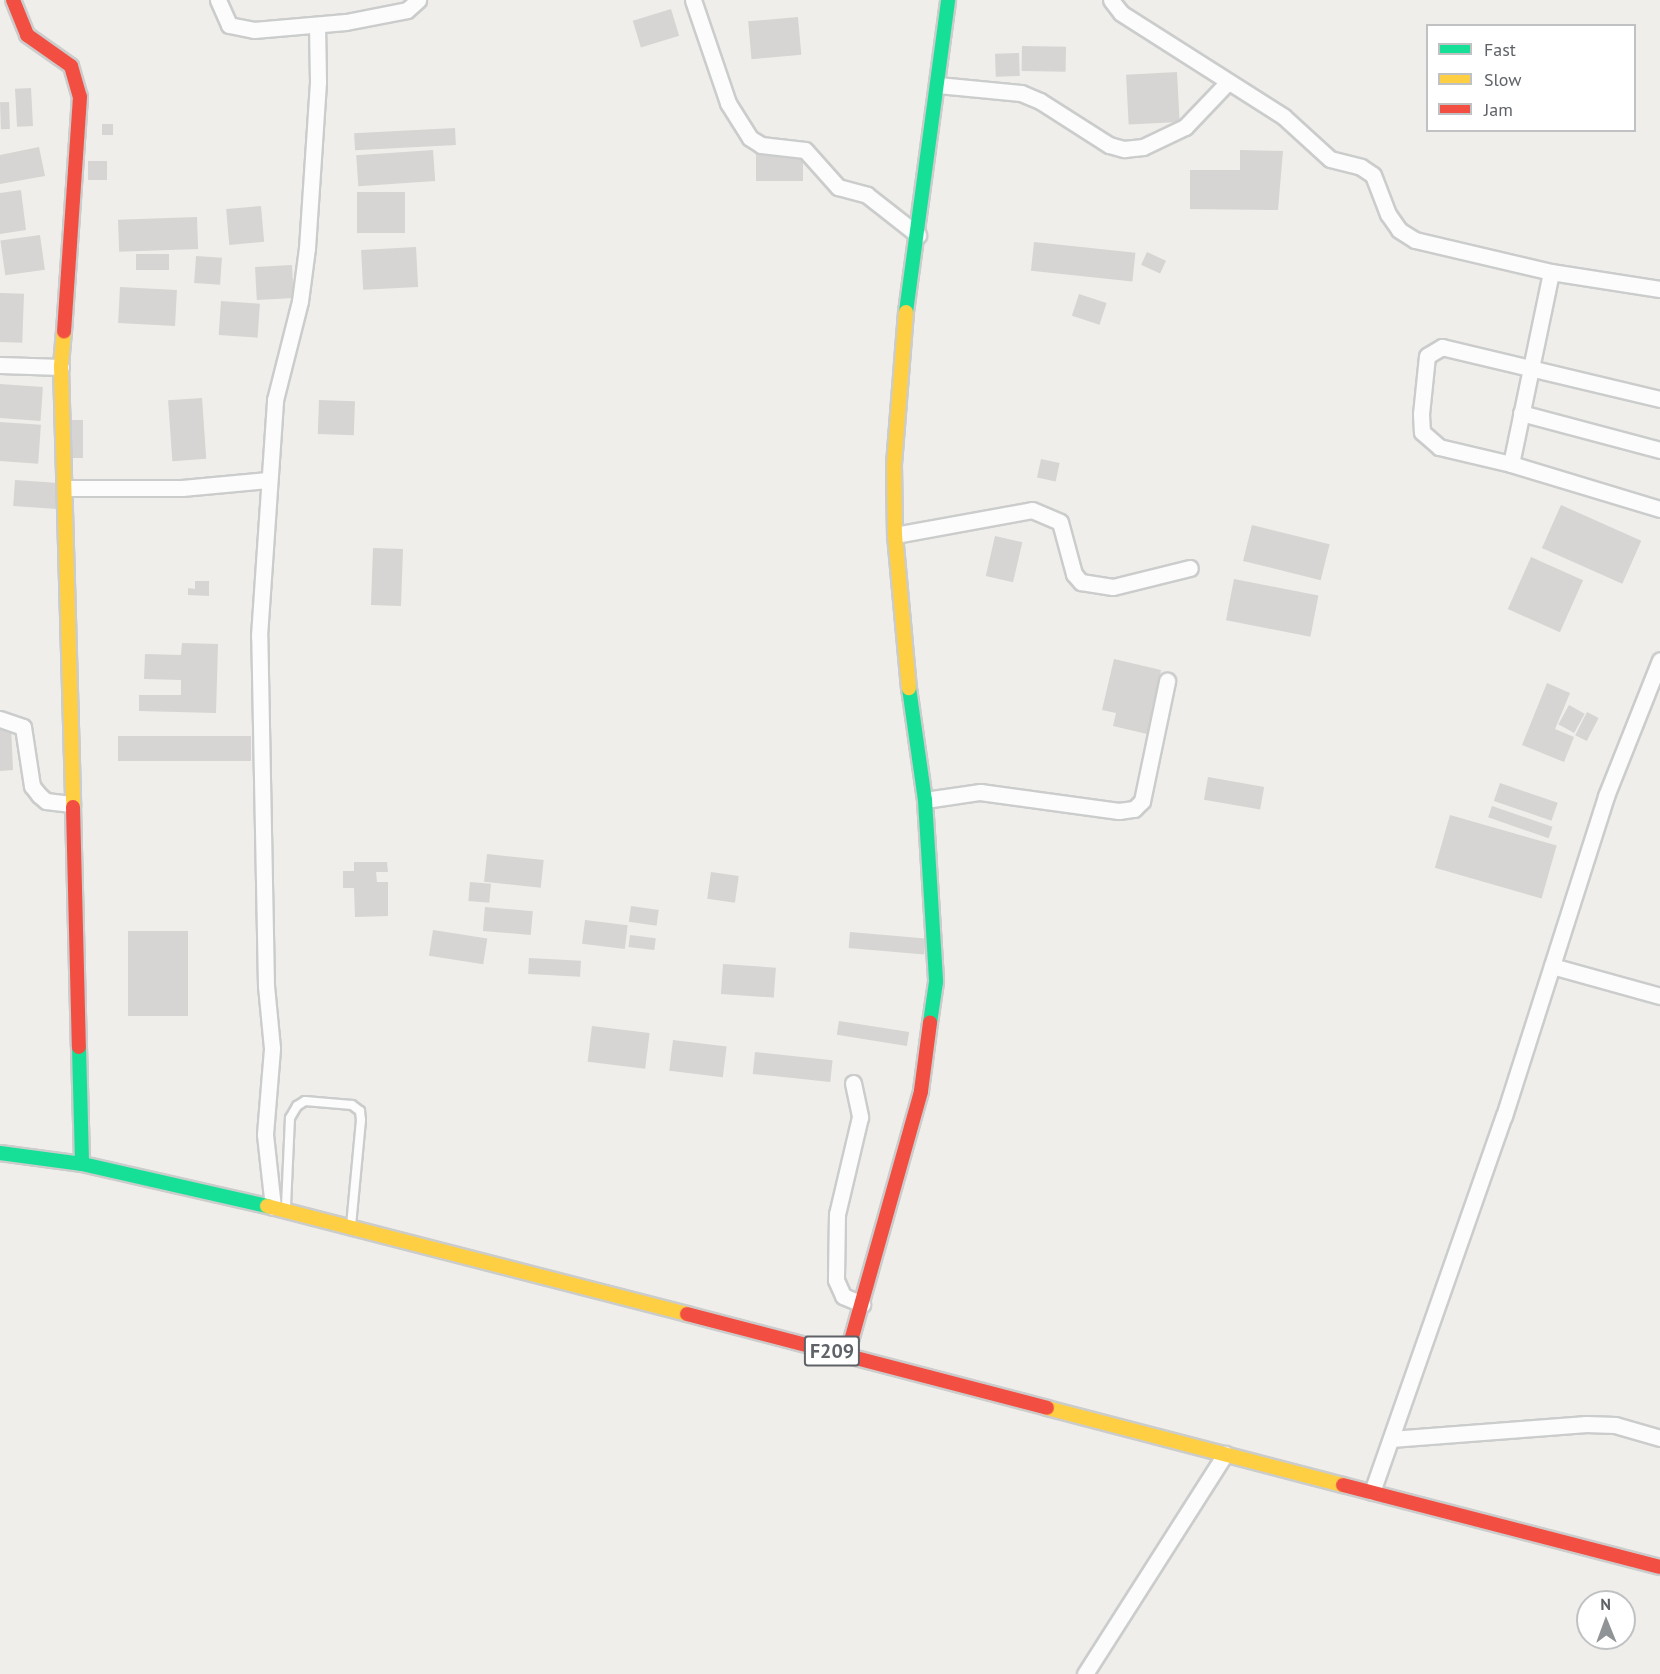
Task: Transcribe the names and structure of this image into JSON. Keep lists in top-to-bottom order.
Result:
{
  "streets": {
    "street": ["F209"]
  },
  "legend": ["Fast", "Slow", "Jam"],
  "north": "top"
}
